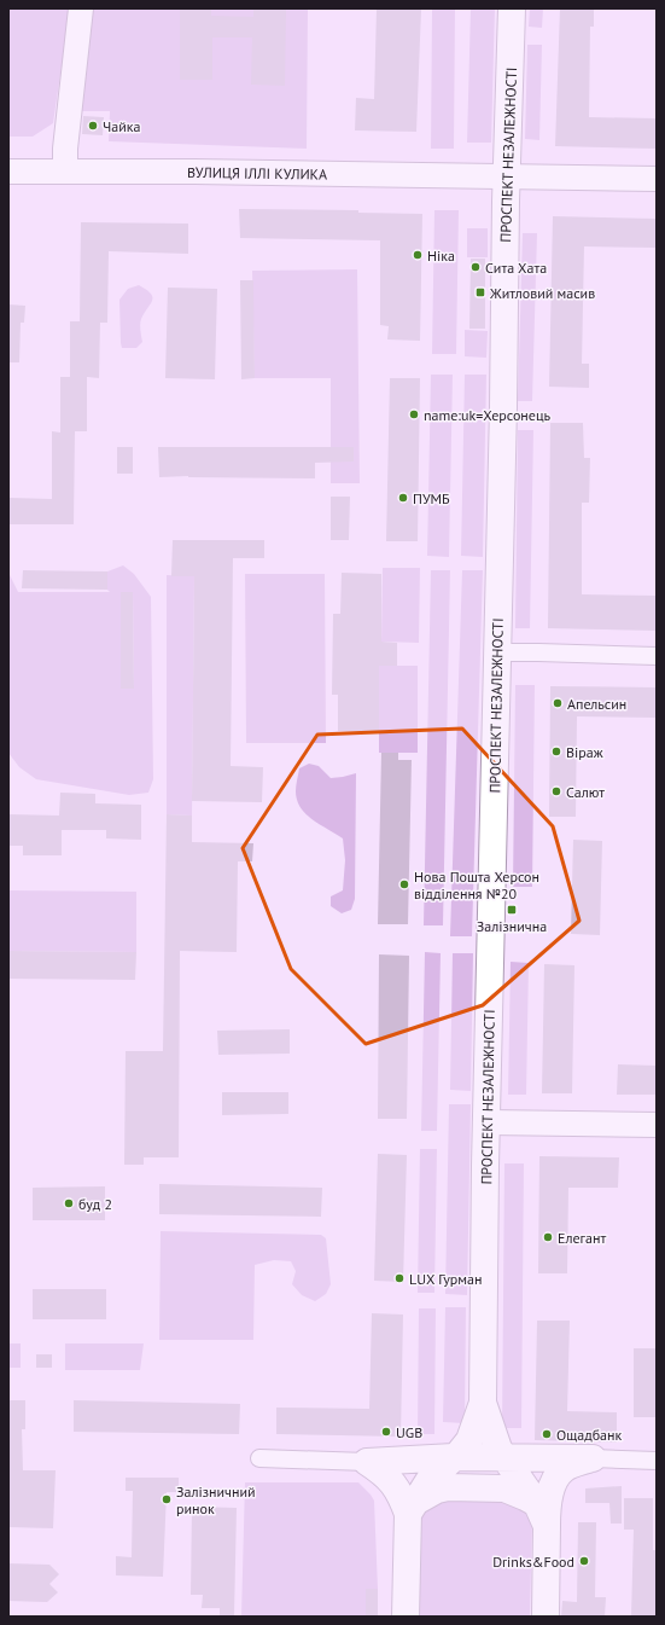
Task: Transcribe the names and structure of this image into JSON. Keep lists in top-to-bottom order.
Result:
{
  "streets": {
    "main road": ["ПРОСПЕКТ НЕЗАЛЕЖНОСТІ"],
    "street": ["ВУЛИЦЯ ІЛЛІ КУЛИКА"]
  },
  "crossings": [
    ["ПРОСПЕКТ НЕЗАЛЕЖНОСТІ", "ВУЛИЦЯ ІЛЛІ КУЛИКА"]
  ],
  "places": {
    "other": [
      "Чайка",
      "Ніка",
      "Сита Хата",
      "name:uk=Херсонець",
      "ПУМБ",
      "Апельсин",
      "Віраж",
      "Салют",
      "Нова Пошта Херсон відділення №20",
      "буд 2",
      "Елегант",
      "LUX Гурман",
      "UGB",
      "Ощадбанк",
      "Залізничний ринок",
      "Drinks&Food"
    ],
    "transit": ["Житловий масив", "Залізнична"]
  }
}
